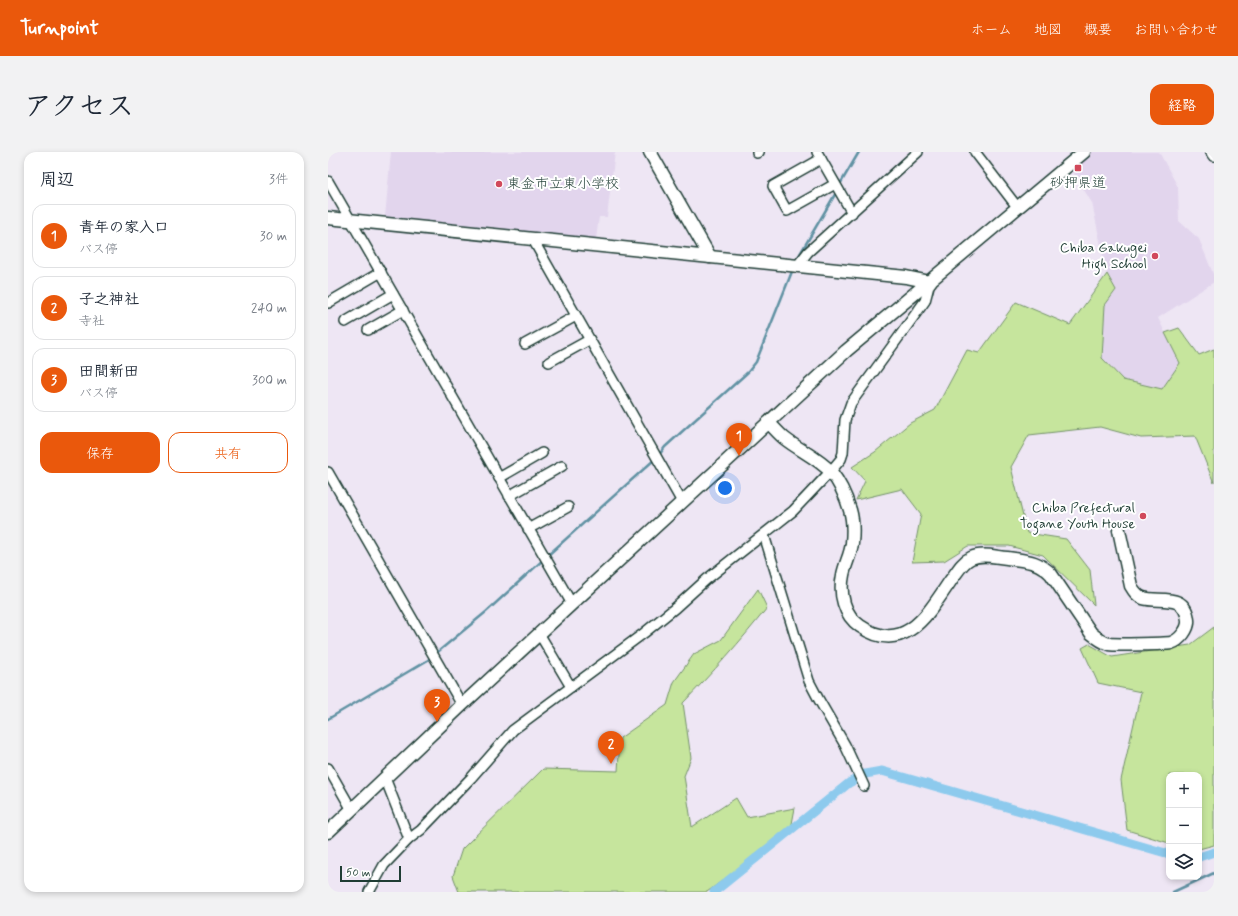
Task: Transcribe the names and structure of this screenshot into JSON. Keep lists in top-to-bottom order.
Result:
{
  "places": {
    "transit": ["砂押県道"],
    "other": ["東金市立東小学校", "Chiba Gakugei High School", "Chiba Prefectural Togane Youth House"]
  },
  "scale_bar": "50 m",
  "page": {
    "header": "Turnpoint",
    "nav": [
      "ホーム",
      "地図",
      "概要",
      "お問い合わせ"
    ],
    "title": "アクセス",
    "buttons": [
      "経路",
      ["保存", "共有"]
    ],
    "heading": ["周辺", "3件"],
    "list": [
      {
        "mark": "1",
        "name": "青年の家入口",
        "note": "バス停",
        "value": "30 m"
      },
      {
        "mark": "2",
        "name": "子之神社",
        "note": "寺社",
        "value": "240 m"
      },
      {
        "mark": "3",
        "name": "田間新田",
        "note": "バス停",
        "value": "300 m"
      }
    ],
    "pins": ["1", "3", "2"],
    "map_buttons": ["+", "−"],
    "scale": "50 m"
  }
}
